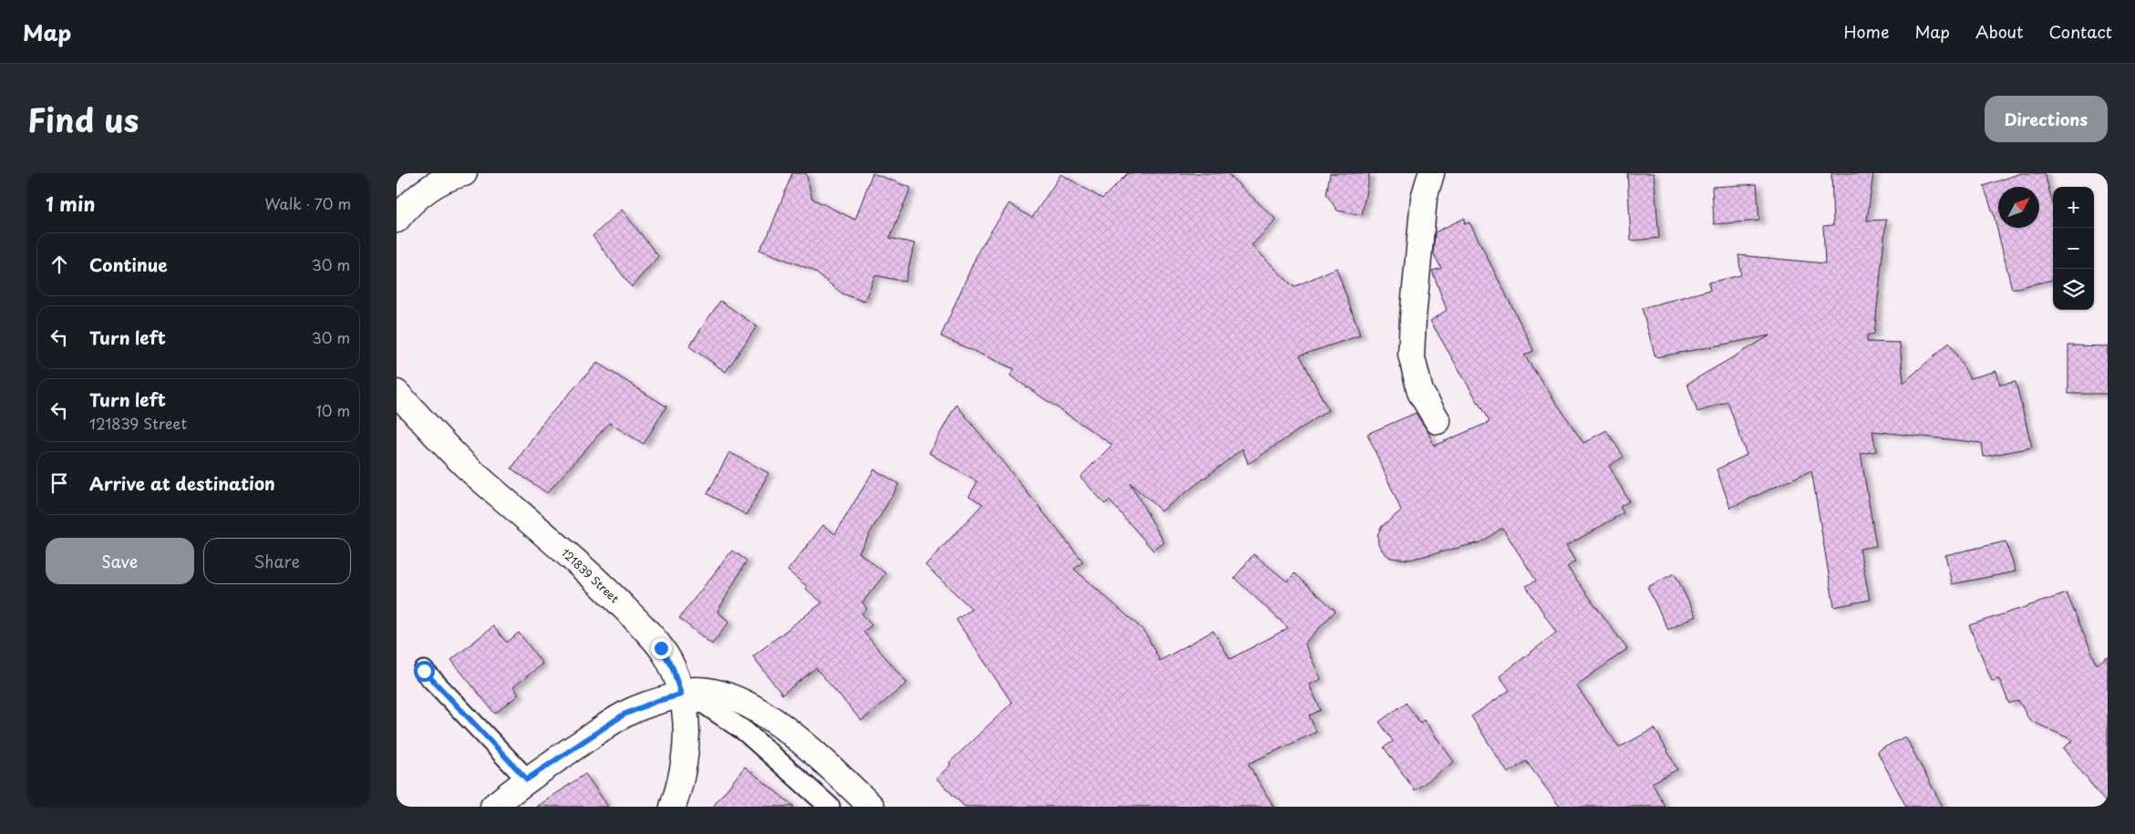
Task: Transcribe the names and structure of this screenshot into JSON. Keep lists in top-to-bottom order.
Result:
{
  "streets": {
    "street": ["121839 Street"]
  },
  "north": "top right",
  "page": {
    "header": "Map",
    "nav": [
      "Home",
      "Map",
      "About",
      "Contact"
    ],
    "title": "Find us",
    "buttons": [
      "Directions",
      ["Save", "Share"]
    ],
    "heading": ["1 min", "Walk · 70 m"],
    "map_buttons": ["+", "−"],
    "list": [
      ["Continue", "30 m"],
      ["Turn left", "30 m"],
      ["Turn left", "121839 Street", "10 m"],
      "Arrive at destination"
    ]
  }
}
